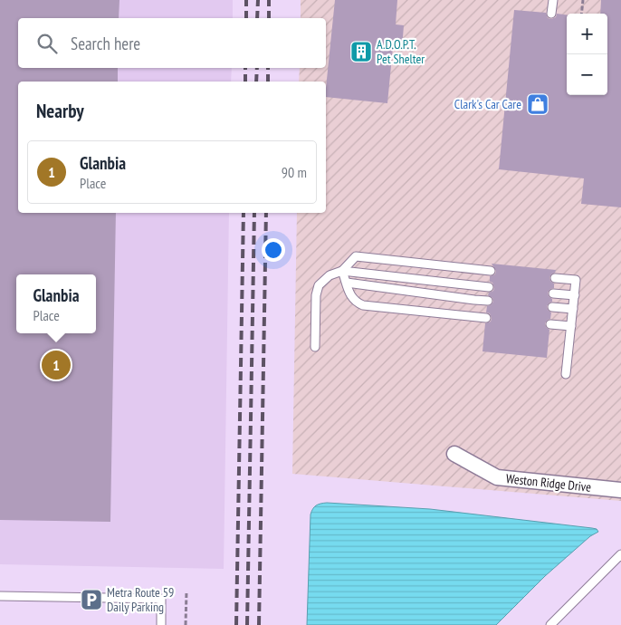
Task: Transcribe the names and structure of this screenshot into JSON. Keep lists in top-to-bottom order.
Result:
{
  "streets": {
    "street": ["Weston Ridge Drive"]
  },
  "places": {
    "building": ["A.D.O.P.T. Pet Shelter"],
    "shop": ["Clark's Car Care"],
    "parking": ["Metra Route 59 Daily Parking"]
  },
  "page": {
    "map_buttons": ["+", "−"],
    "search": "Search here",
    "heading": "Nearby",
    "list": [
      {
        "mark": "1",
        "name": "Glanbia",
        "note": "Place",
        "value": "90 m"
      }
    ],
    "popup": ["Glanbia", "Place"],
    "pins": "1"
  }
}
